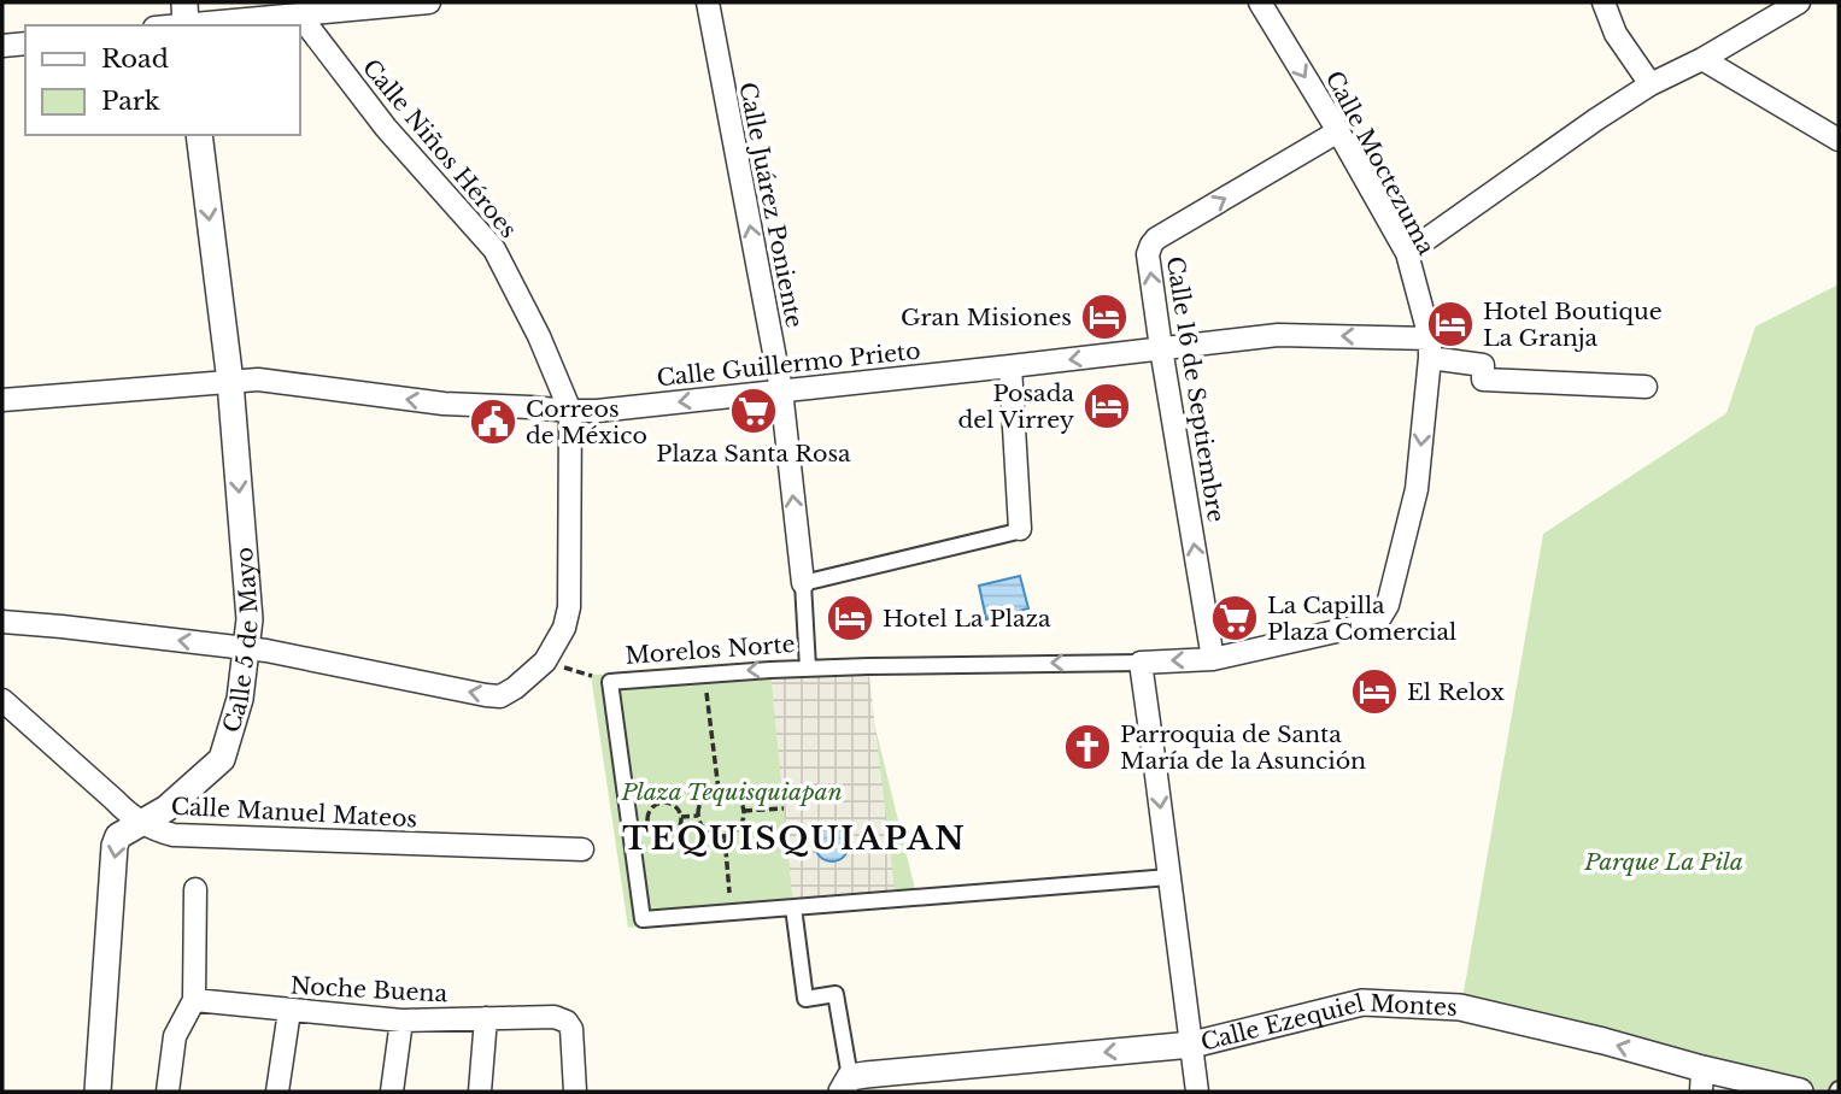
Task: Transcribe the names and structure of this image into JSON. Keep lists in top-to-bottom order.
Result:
{
  "streets": {
    "street": [
      "Calle Niños Héroes",
      "Calle Moctezuma",
      "Calle Juárez Poniente",
      "Calle Guillermo Prieto",
      "Calle 16 de Septiembre",
      "Calle 5 de Mayo",
      "Morelos Norte",
      "Calle Manuel Mateos",
      "Noche Buena",
      "Calle Ezequiel Montes"
    ]
  },
  "crossings": [
    ["Calle Niños Héroes", "Calle Guillermo Prieto"],
    ["Calle Niños Héroes", "Morelos Norte"],
    ["Calle Moctezuma", "Calle Guillermo Prieto"],
    ["Calle Moctezuma", "Calle 16 de Septiembre"],
    ["Calle Juárez Poniente", "Calle Guillermo Prieto"],
    ["Calle Juárez Poniente", "Morelos Norte"],
    ["Calle Guillermo Prieto", "Calle 16 de Septiembre"],
    ["Calle Guillermo Prieto", "Calle 5 de Mayo"],
    ["Calle 5 de Mayo", "Calle Manuel Mateos"]
  ],
  "one_way": [
    "Calle Moctezuma",
    "Calle Juárez Poniente",
    "Calle Guillermo Prieto",
    "Calle 16 de Septiembre",
    "Morelos Norte"
  ],
  "districts": ["TEQUISQUIAPAN"],
  "parks": ["Plaza Tequisquiapan", "Parque La Pila"],
  "places": {
    "hotel": [
      "Gran Misiones",
      "Hotel Boutique La Granja",
      "Posada del Virrey",
      "Hotel La Plaza",
      "El Relox"
    ],
    "supermarket": ["Plaza Santa Rosa", "La Capilla Plaza Comercial"],
    "public building": ["Correos de México"],
    "church": ["Parroquia de Santa María de la Asunción"]
  },
  "legend": ["Road", "Park"]
}
